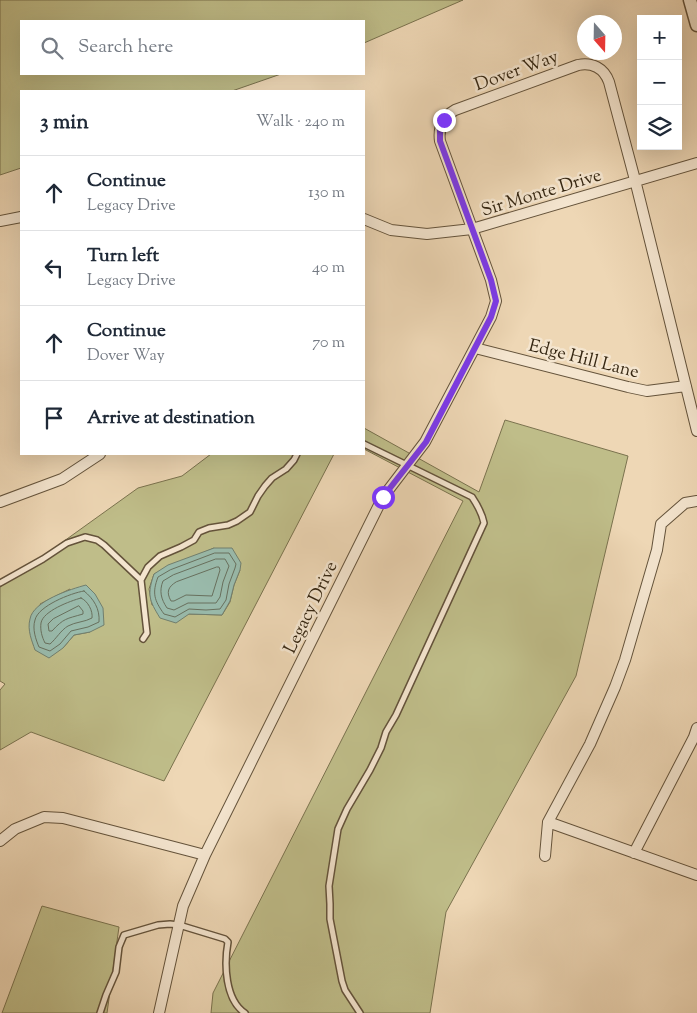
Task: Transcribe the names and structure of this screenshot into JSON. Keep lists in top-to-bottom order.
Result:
{
  "streets": {
    "street": [
      "Dover Way",
      "Sir Monte Drive",
      "Edge Hill Lane",
      "Legacy Drive"
    ]
  },
  "crossings": [
    ["Dover Way", "Sir Monte Drive"],
    ["Dover Way", "Edge Hill Lane"],
    ["Dover Way", "Legacy Drive"],
    ["Sir Monte Drive", "Legacy Drive"],
    ["Edge Hill Lane", "Legacy Drive"]
  ],
  "north": "bottom",
  "page": {
    "map_buttons": ["+", "−"],
    "search": "Search here",
    "heading": ["3 min", "Walk · 240 m"],
    "list": [
      ["Continue", "Legacy Drive", "130 m"],
      ["Turn left", "Legacy Drive", "40 m"],
      ["Continue", "Dover Way", "70 m"],
      "Arrive at destination"
    ]
  }
}
